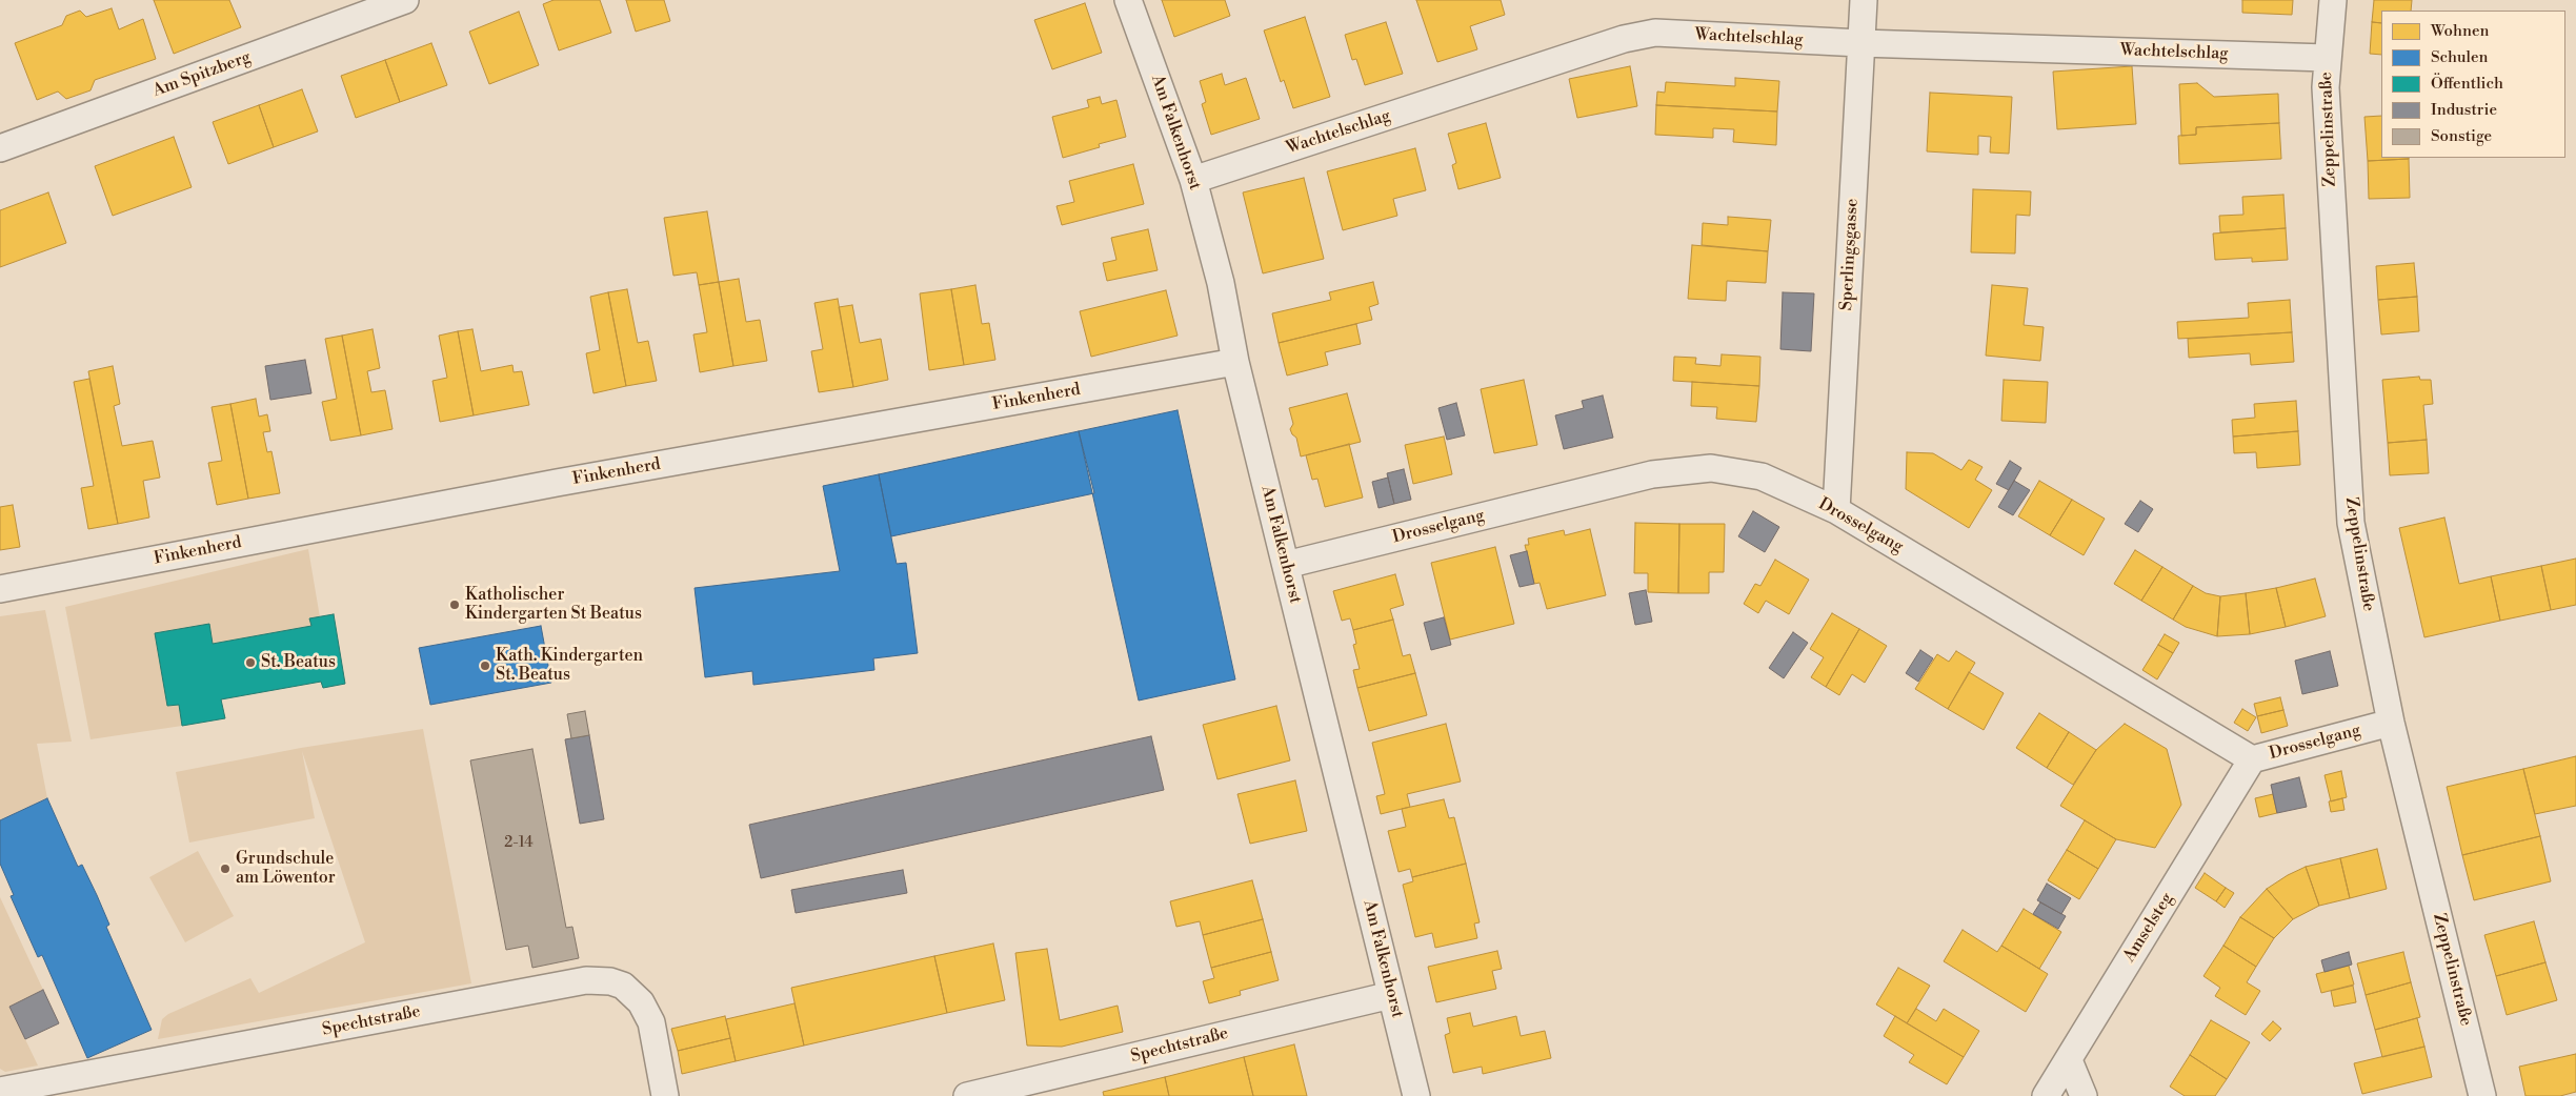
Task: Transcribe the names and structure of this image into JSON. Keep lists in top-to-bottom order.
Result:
{
  "streets": {
    "street": [
      "Wachtelschlag",
      "Am Spitzberg",
      "Zeppelinstraße",
      "Am Falkenhorst",
      "Sperlingsgasse",
      "Finkenherd",
      "Drosselgang",
      "Amselsteg",
      "Spechtstraße"
    ]
  },
  "crossings": [
    ["Wachtelschlag", "Zeppelinstraße"],
    ["Wachtelschlag", "Am Falkenhorst"],
    ["Wachtelschlag", "Sperlingsgasse"],
    ["Zeppelinstraße", "Drosselgang"],
    ["Am Falkenhorst", "Finkenherd"],
    ["Am Falkenhorst", "Drosselgang"],
    ["Am Falkenhorst", "Spechtstraße"],
    ["Sperlingsgasse", "Drosselgang"],
    ["Drosselgang", "Amselsteg"]
  ],
  "places": [
    "Katholischer Kindergarten St Beatus",
    "St. Beatus",
    "Kath. Kindergarten St. Beatus",
    "Grundschule am Löwentor"
  ],
  "house_numbers": ["2-14"],
  "legend": [
    "Wohnen",
    "Schulen",
    "Öffentlich",
    "Industrie",
    "Sonstige"
  ]
}
